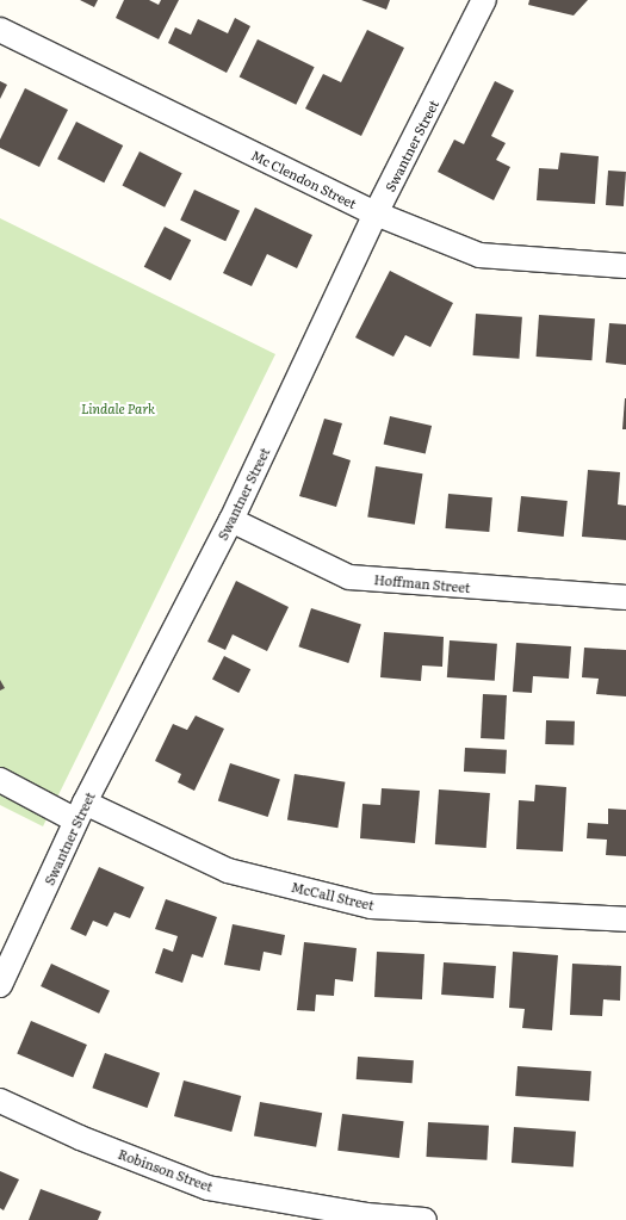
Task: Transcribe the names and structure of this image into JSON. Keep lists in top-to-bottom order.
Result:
{
  "streets": {
    "street": [
      "Swantner Street",
      "Mc Clendon Street",
      "Hoffman Street",
      "McCall Street",
      "Robinson Street"
    ]
  },
  "crossings": [
    ["Swantner Street", "Mc Clendon Street"],
    ["Swantner Street", "Hoffman Street"],
    ["Swantner Street", "McCall Street"]
  ],
  "parks": ["Lindale Park"]
}
